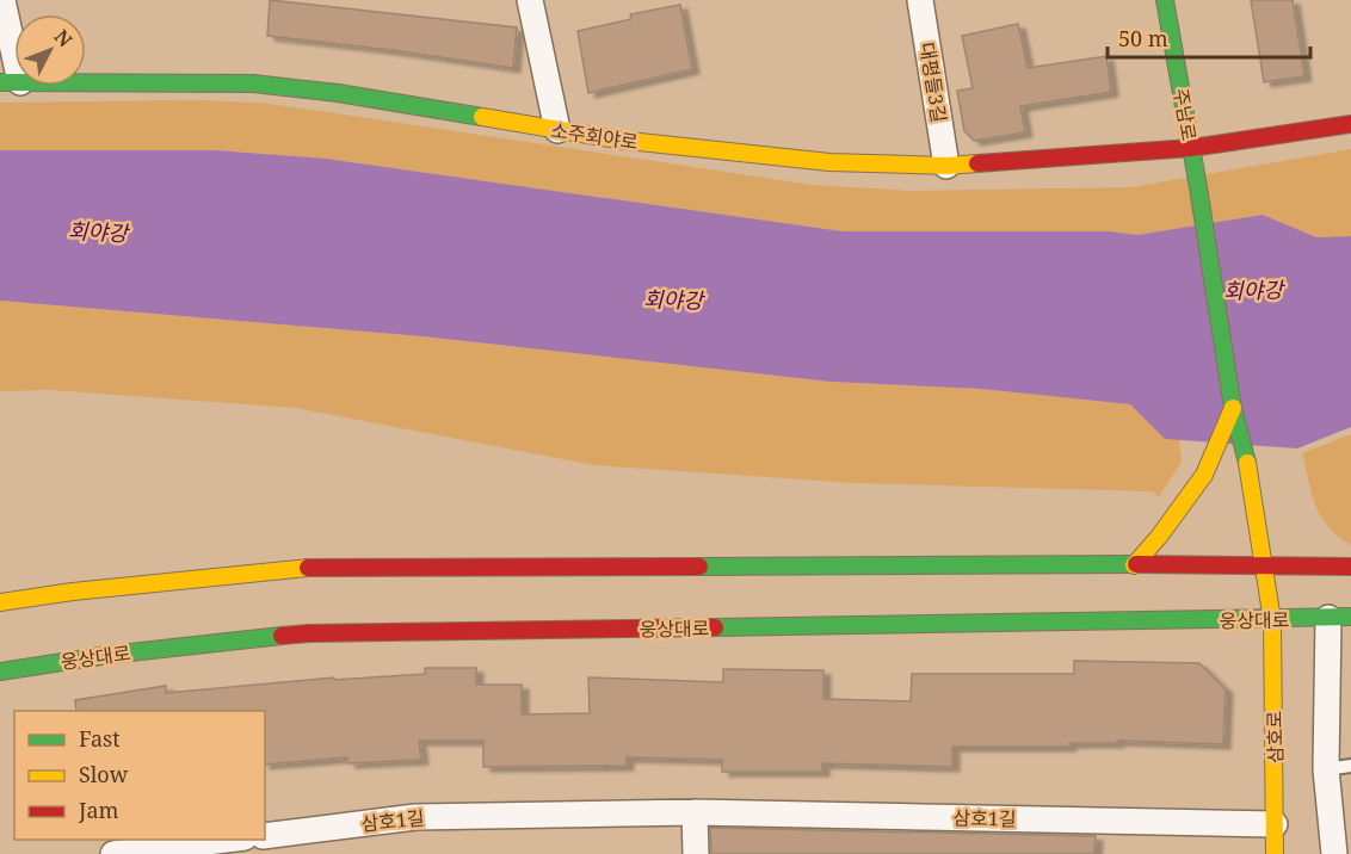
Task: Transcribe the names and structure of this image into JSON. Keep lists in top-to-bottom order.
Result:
{
  "streets": {
    "main road": [
      "주남로",
      "소주회야로",
      "웅상대로",
      "삼호로"
    ],
    "street": ["대평들3길", "삼호1길"]
  },
  "crossings": [
    ["대평들3길", "소주회야로"],
    ["주남로", "소주회야로"],
    ["주남로", "삼호로"],
    ["웅상대로", "삼호로"],
    ["삼호로", "삼호1길"]
  ],
  "water": ["회야강"],
  "legend": ["Fast", "Slow", "Jam"],
  "scale_bar": "50 m",
  "north": "top right"
}
